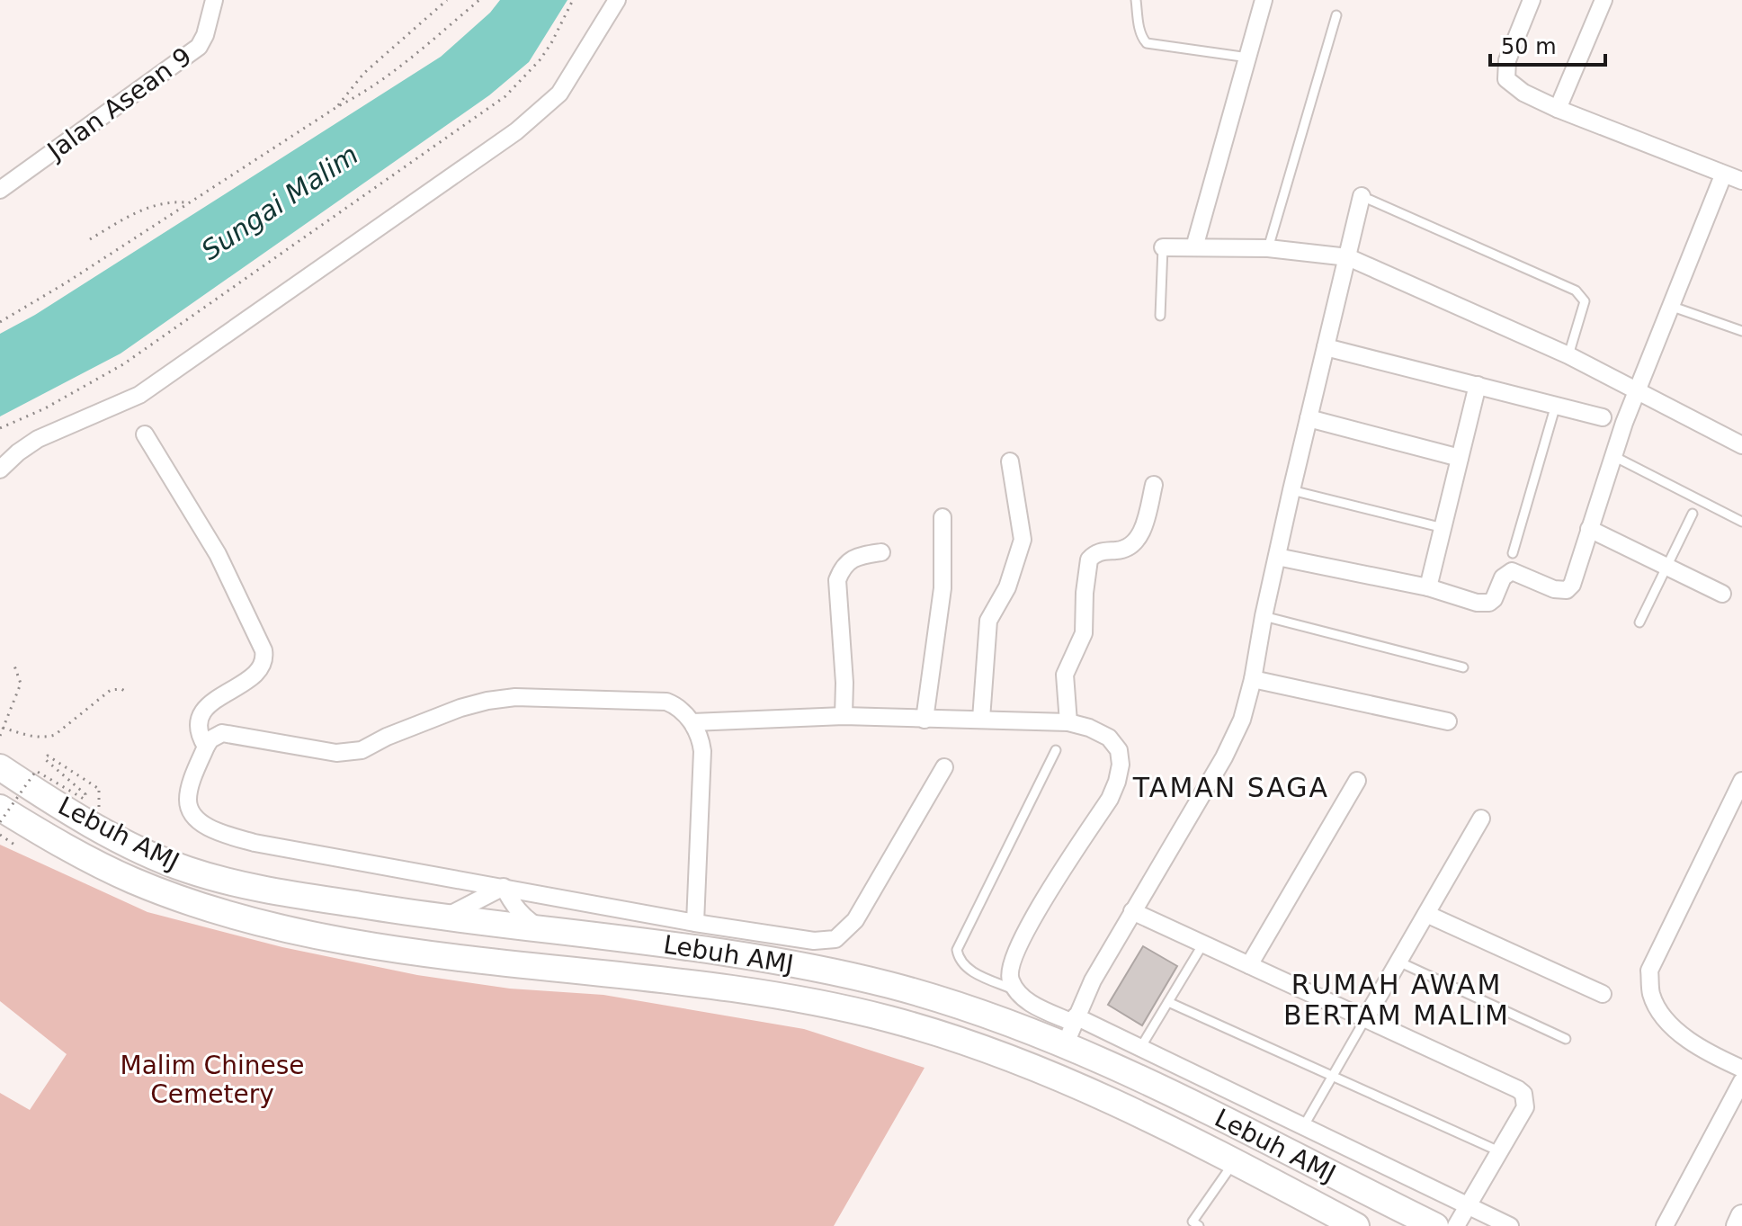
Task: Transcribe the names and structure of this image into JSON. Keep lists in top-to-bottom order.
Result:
{
  "streets": {
    "highway": ["Lebuh AMJ"],
    "street": ["Jalan Asean 9"]
  },
  "districts": ["TAMAN SAGA", "RUMAH AWAM BERTAM MALIM"],
  "water": ["Sungai Malim"],
  "parks": ["Malim Chinese Cemetery"],
  "scale_bar": "50 m"
}
